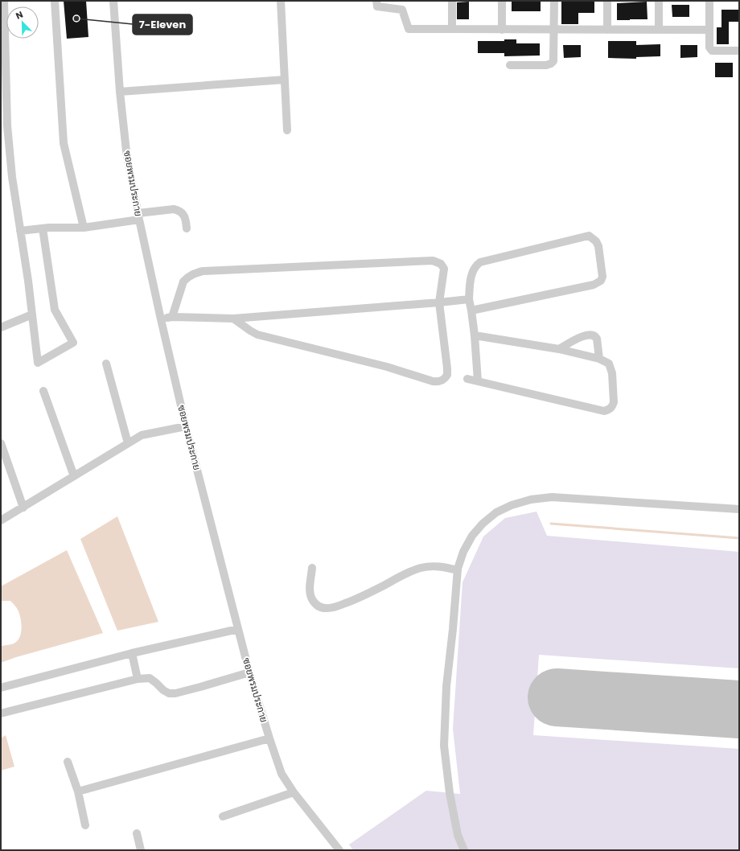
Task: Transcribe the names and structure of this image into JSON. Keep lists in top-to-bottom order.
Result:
{
  "streets": {
    "street": ["ซอยพรมประกาย"]
  },
  "places": ["7-Eleven"],
  "north": "top left"
}
